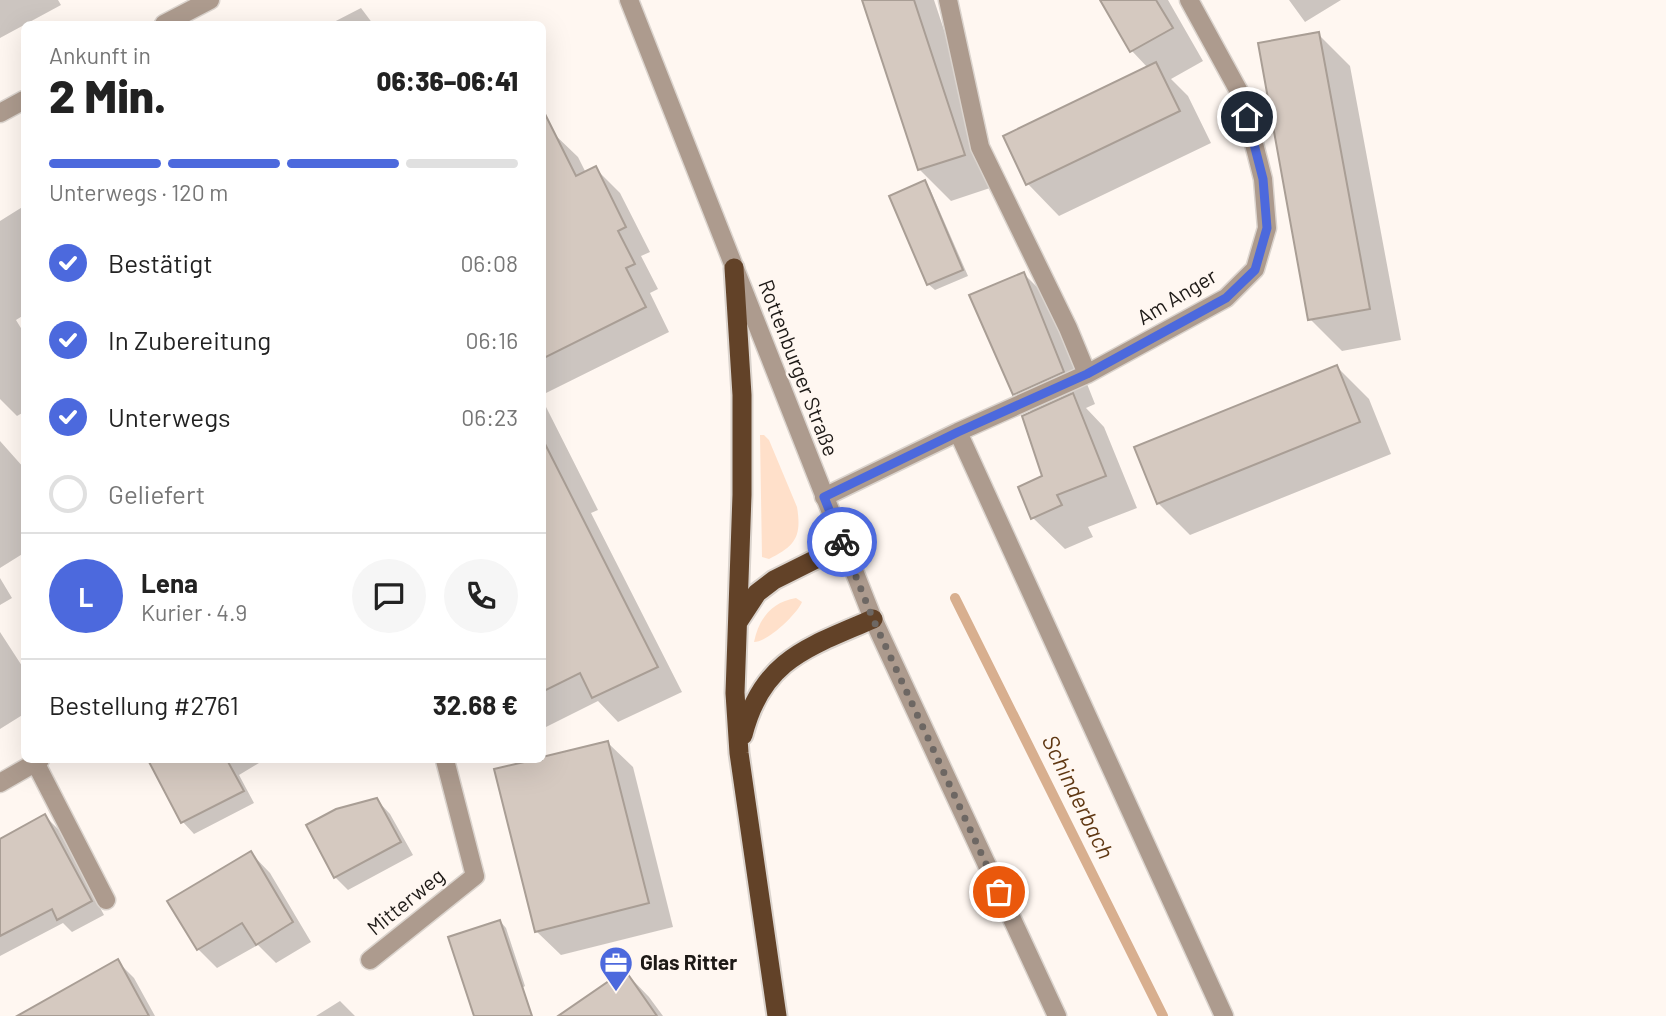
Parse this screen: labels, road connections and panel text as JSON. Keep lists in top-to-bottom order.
{
  "streets": {
    "street": ["Am Anger", "Rottenburger Straße", "Mitterweg"]
  },
  "crossings": [
    ["Am Anger", "Rottenburger Straße"]
  ],
  "water": ["Schinderbach"],
  "places": {
    "office": ["Glas Ritter"]
  },
  "page": {
    "heading": ["2 Min.", "Ankunft in", "06:36–06:41"],
    "panel": [
      "Lena",
      "Kurier · 4.9",
      "Bestellung #2761",
      "32.68 €"
    ],
    "bar": "Unterwegs · 120 m",
    "list": [
      ["Bestätigt", "06:08"],
      ["In Zubereitung", "06:16"],
      ["Unterwegs", "06:23"],
      "Geliefert"
    ],
    "round": "L"
  }
}
